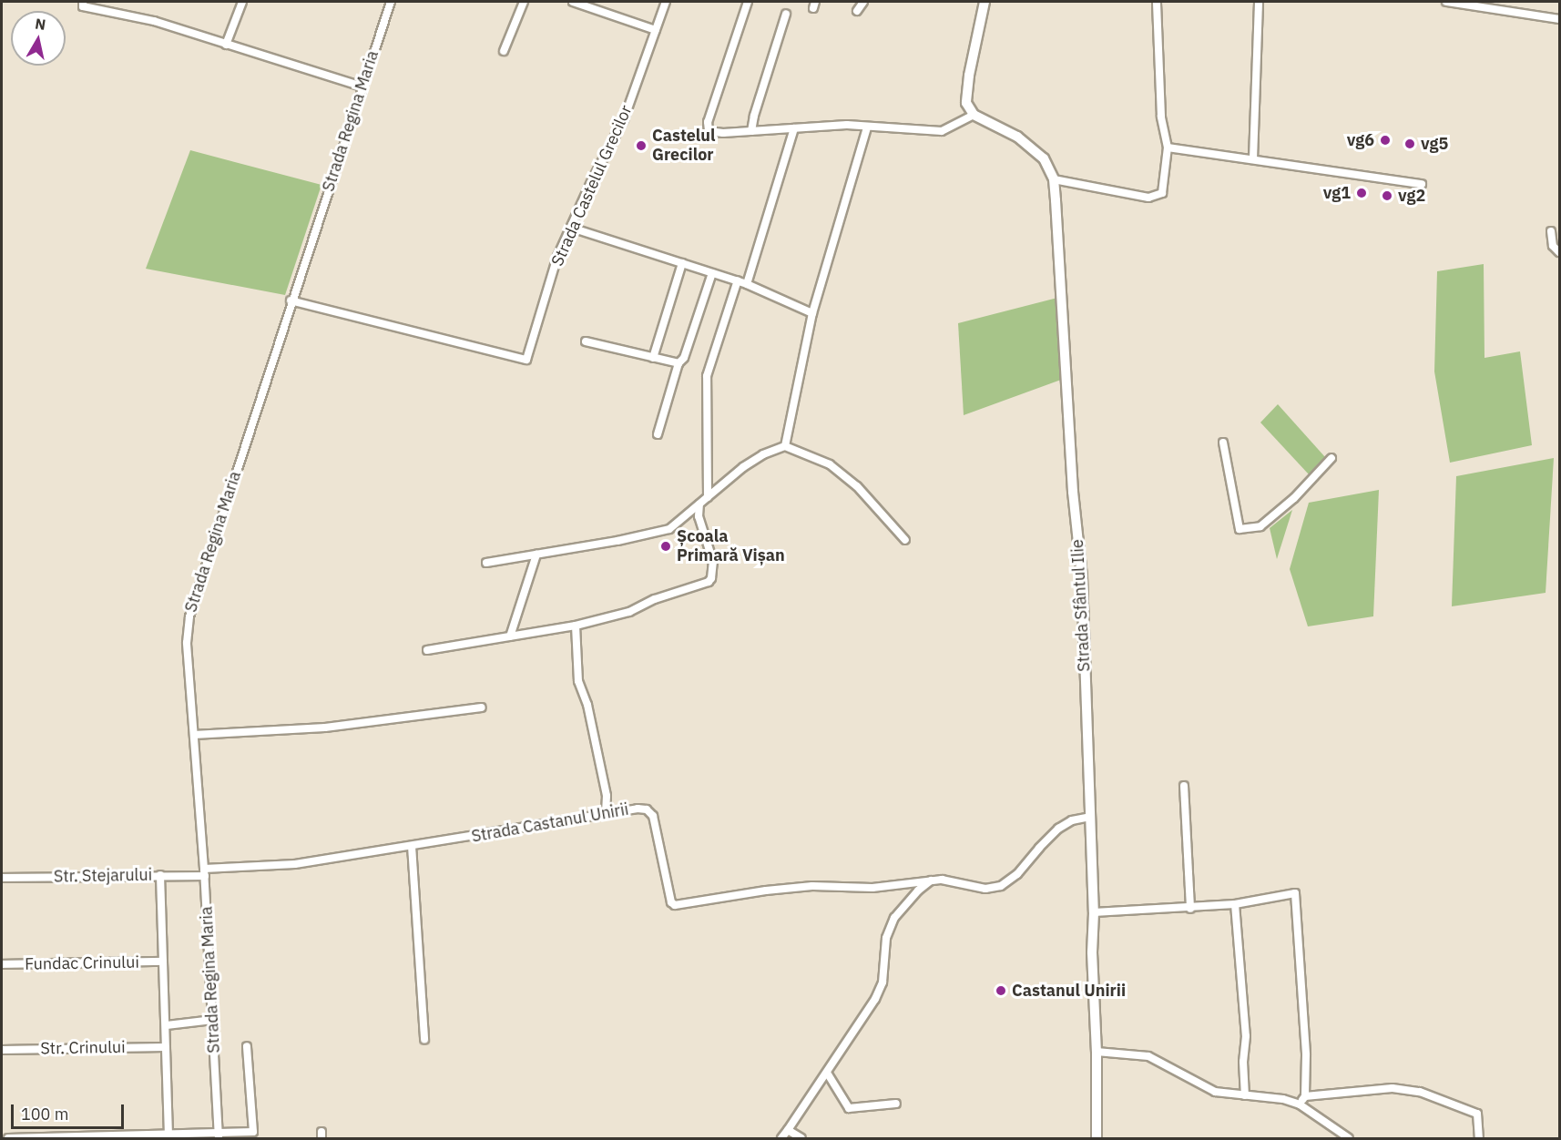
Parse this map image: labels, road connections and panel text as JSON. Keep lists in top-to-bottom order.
{
  "streets": {
    "street": [
      "Strada Regina Maria",
      "Strada Castelul Grecilor",
      "Strada Sfântul Ilie",
      "Strada Castanul Unirii",
      "Str. Stejarului",
      "Fundac Crinului",
      "Str. Crinului"
    ]
  },
  "crossings": [
    ["Strada Regina Maria", "Strada Castelul Grecilor"],
    ["Strada Regina Maria", "Strada Castanul Unirii"],
    ["Strada Regina Maria", "Str. Stejarului"],
    ["Strada Sfântul Ilie", "Strada Castanul Unirii"],
    ["Strada Castanul Unirii", "Str. Stejarului"]
  ],
  "places": [
    "vg6",
    "vg5",
    "Castelul Grecilor",
    "vg1",
    "vg2",
    "Școala Primară Vișan",
    "Castanul Unirii"
  ],
  "scale_bar": "100 m",
  "north": "top"
}
